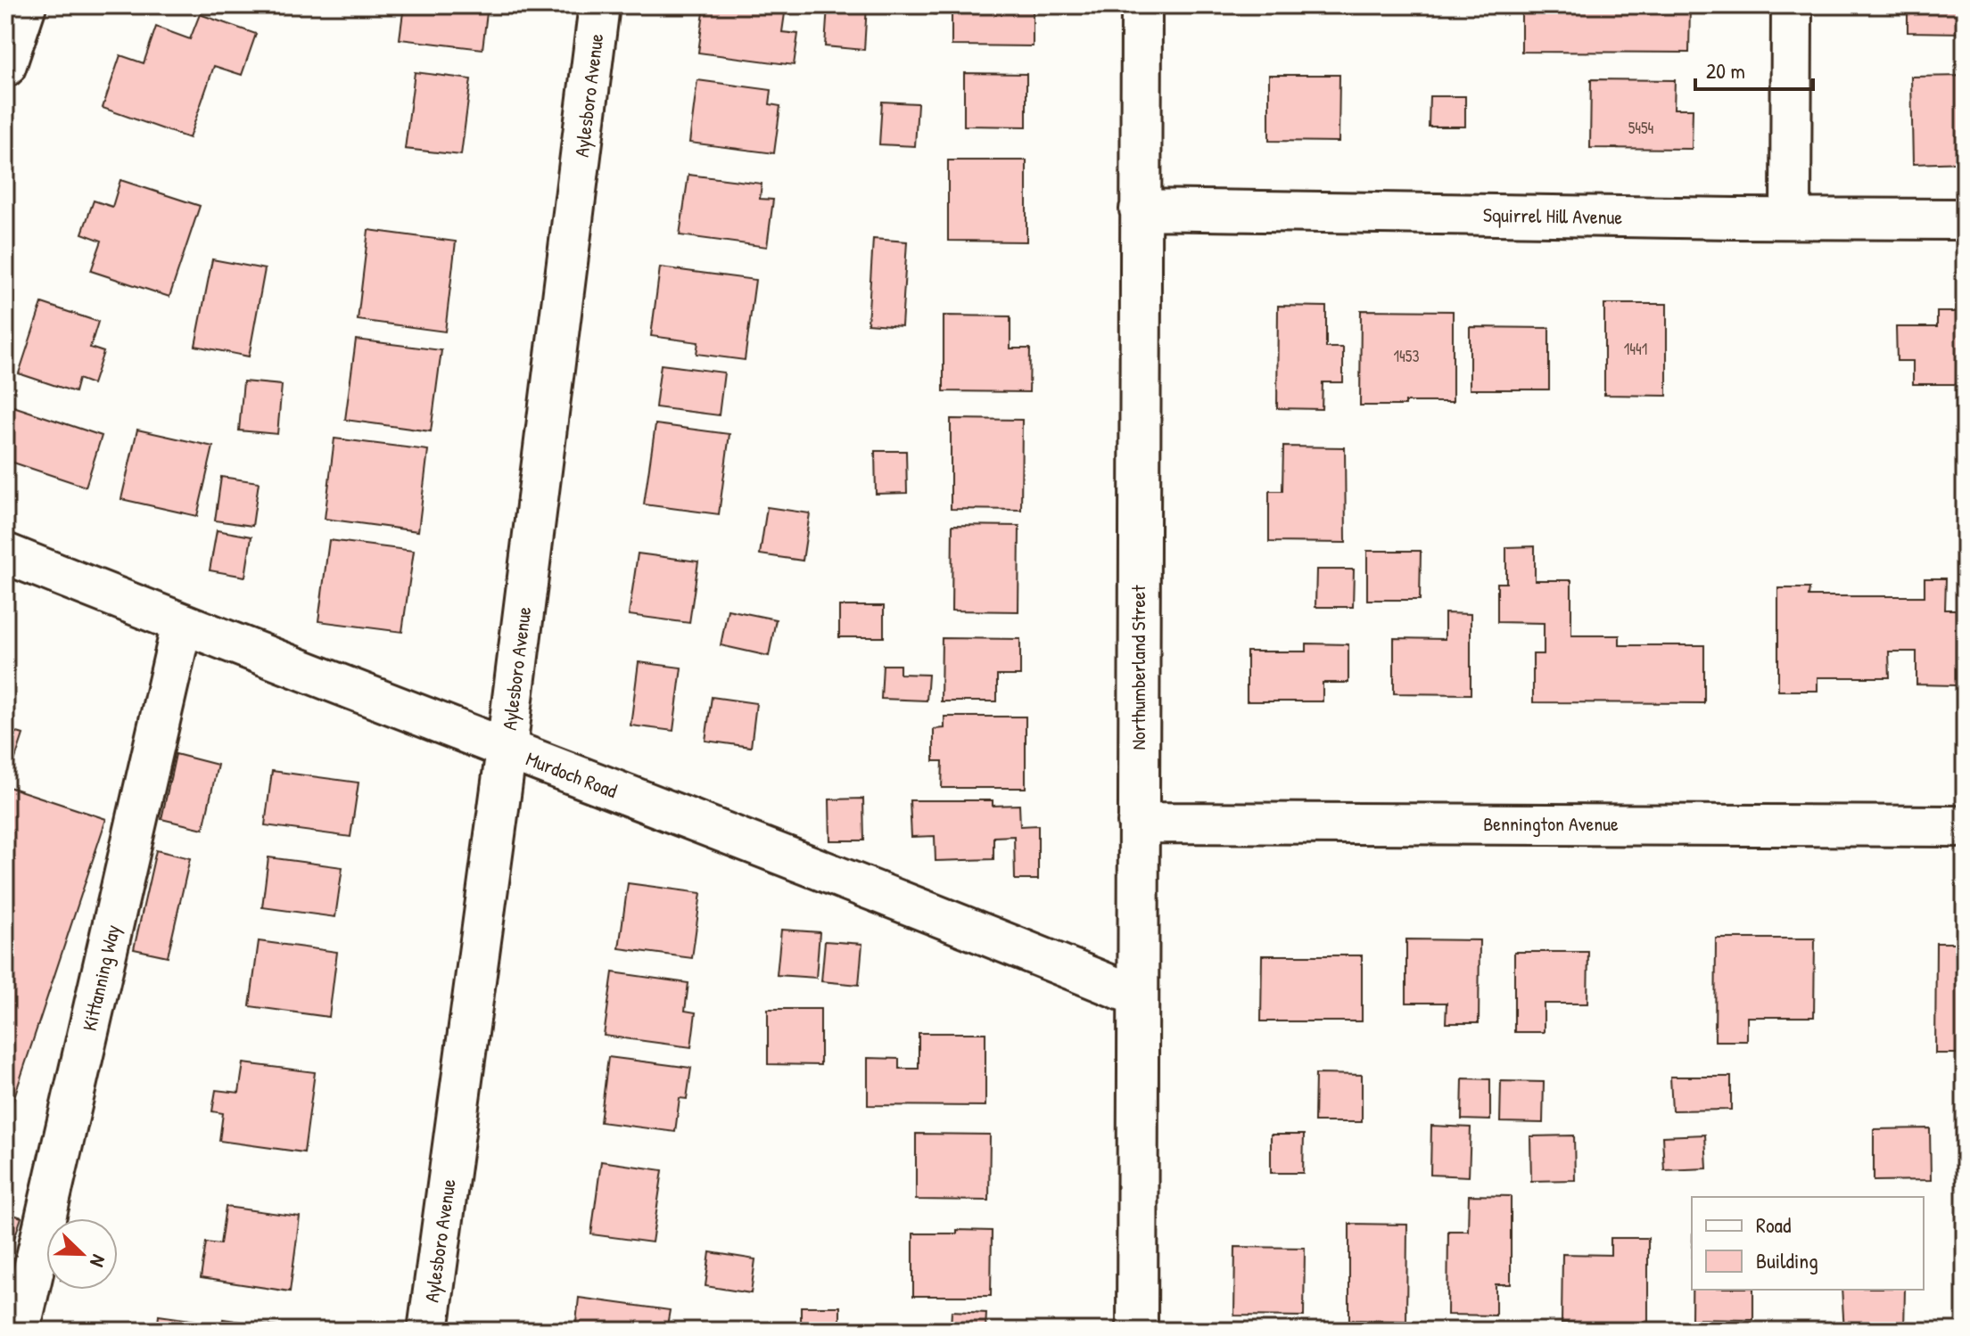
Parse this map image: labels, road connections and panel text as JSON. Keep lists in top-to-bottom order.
{
  "streets": {
    "street": [
      "Aylesboro Avenue",
      "Squirrel Hill Avenue",
      "Northumberland Street",
      "Murdoch Road",
      "Bennington Avenue",
      "Kittanning Way"
    ]
  },
  "crossings": [
    ["Aylesboro Avenue", "Murdoch Road"],
    ["Squirrel Hill Avenue", "Northumberland Street"],
    ["Northumberland Street", "Murdoch Road"],
    ["Northumberland Street", "Bennington Avenue"],
    ["Murdoch Road", "Kittanning Way"]
  ],
  "house_numbers": ["5454", "1441", "1453"],
  "legend": ["Road", "Building"],
  "scale_bar": "20 m",
  "north": "bottom right"
}
